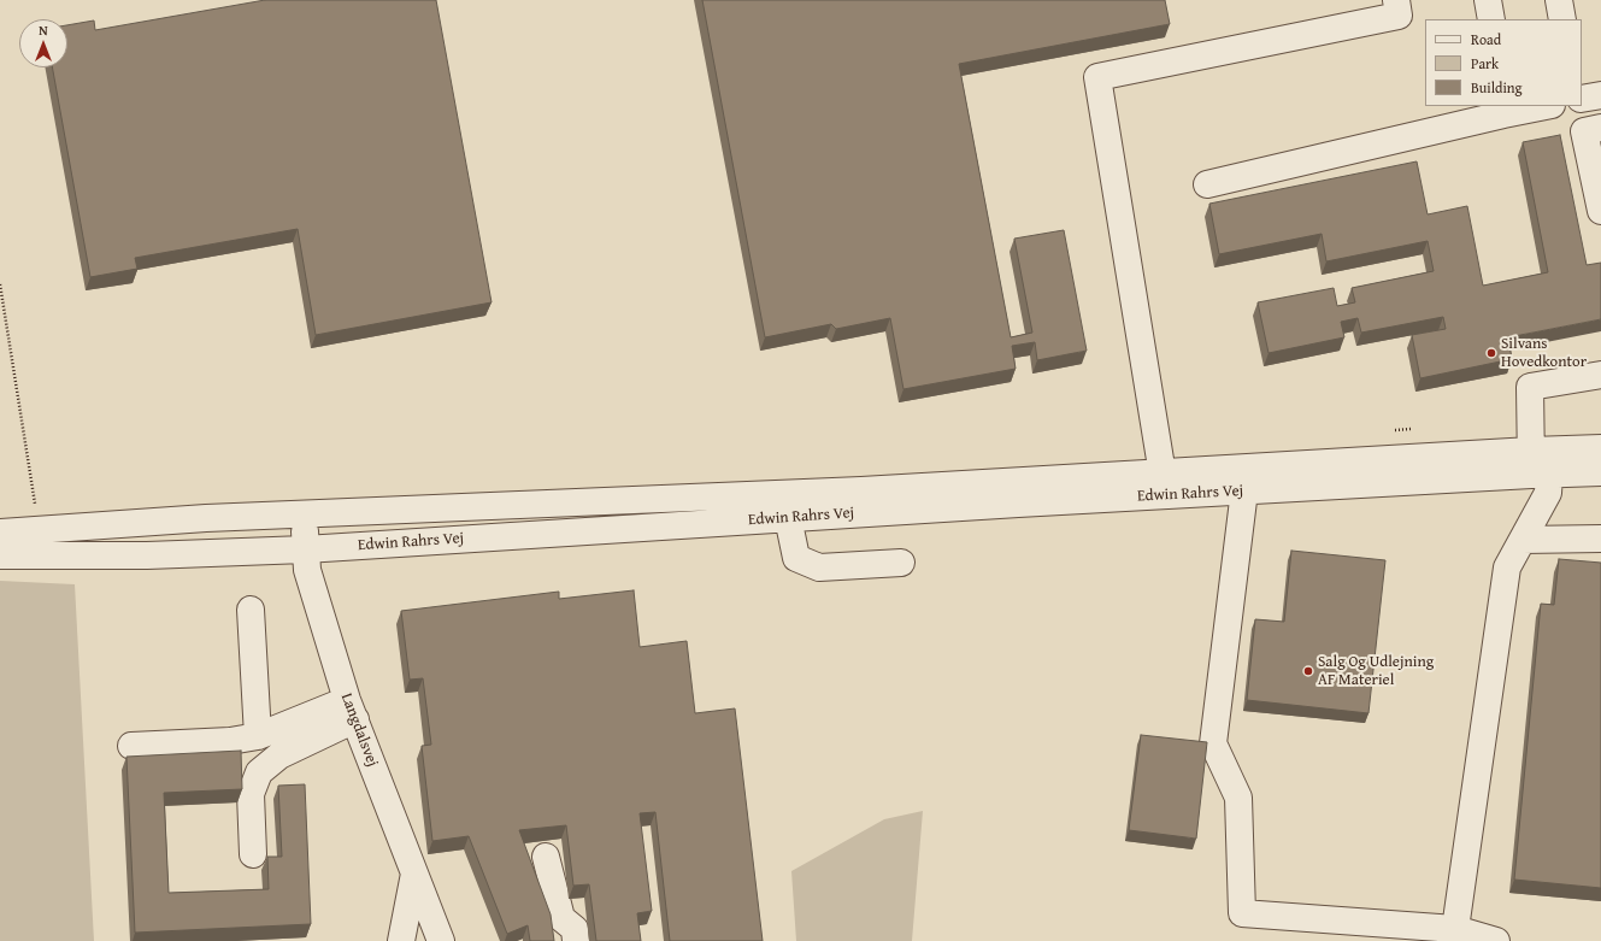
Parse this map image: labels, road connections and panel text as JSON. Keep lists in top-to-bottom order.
{
  "streets": {
    "street": ["Edwin Rahrs Vej", "Langdalsvej"]
  },
  "crossings": [
    ["Edwin Rahrs Vej", "Langdalsvej"]
  ],
  "places": ["Silvans Hovedkontor", "Salg Og Udlejning AF Materiel"],
  "legend": ["Road", "Park", "Building"],
  "north": "top"
}
